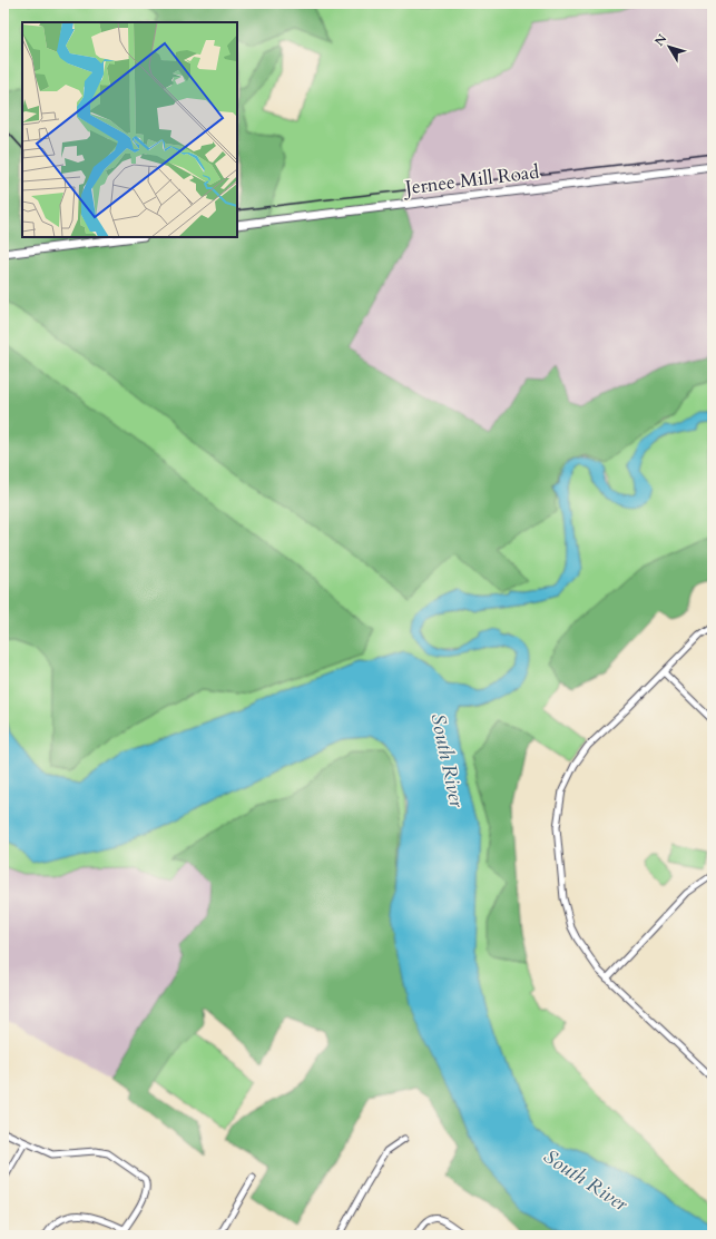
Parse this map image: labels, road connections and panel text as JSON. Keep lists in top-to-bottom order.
{
  "streets": {
    "street": ["Jernee Mill Road"]
  },
  "water": ["South River"],
  "north": "top left"
}
